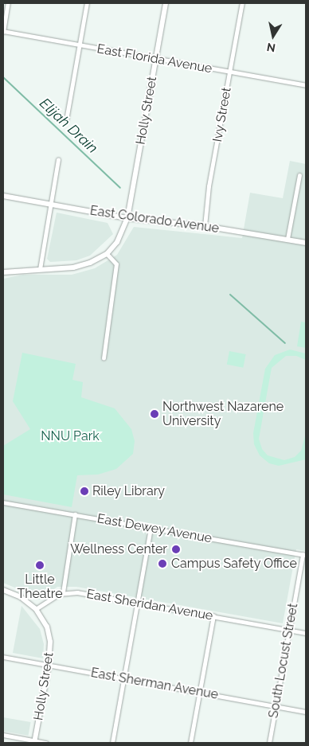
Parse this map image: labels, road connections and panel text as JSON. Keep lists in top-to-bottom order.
{
  "streets": {
    "street": [
      "East Florida Avenue",
      "Holly Street",
      "Ivy Street",
      "East Colorado Avenue",
      "East Dewey Avenue",
      "East Sheridan Avenue",
      "South Locust Street",
      "East Sherman Avenue"
    ]
  },
  "crossings": [
    ["East Florida Avenue", "Holly Street"],
    ["East Florida Avenue", "Ivy Street"],
    ["Holly Street", "East Colorado Avenue"],
    ["Holly Street", "East Sherman Avenue"],
    ["Ivy Street", "East Colorado Avenue"],
    ["East Dewey Avenue", "South Locust Street"],
    ["East Sheridan Avenue", "South Locust Street"],
    ["South Locust Street", "East Sherman Avenue"]
  ],
  "water": ["Elijah Drain"],
  "parks": ["NNU Park"],
  "places": [
    "Northwest Nazarene University",
    "Riley Library",
    "Wellness Center",
    "Campus Safety Office",
    "Little Theatre"
  ],
  "north": "bottom"
}
